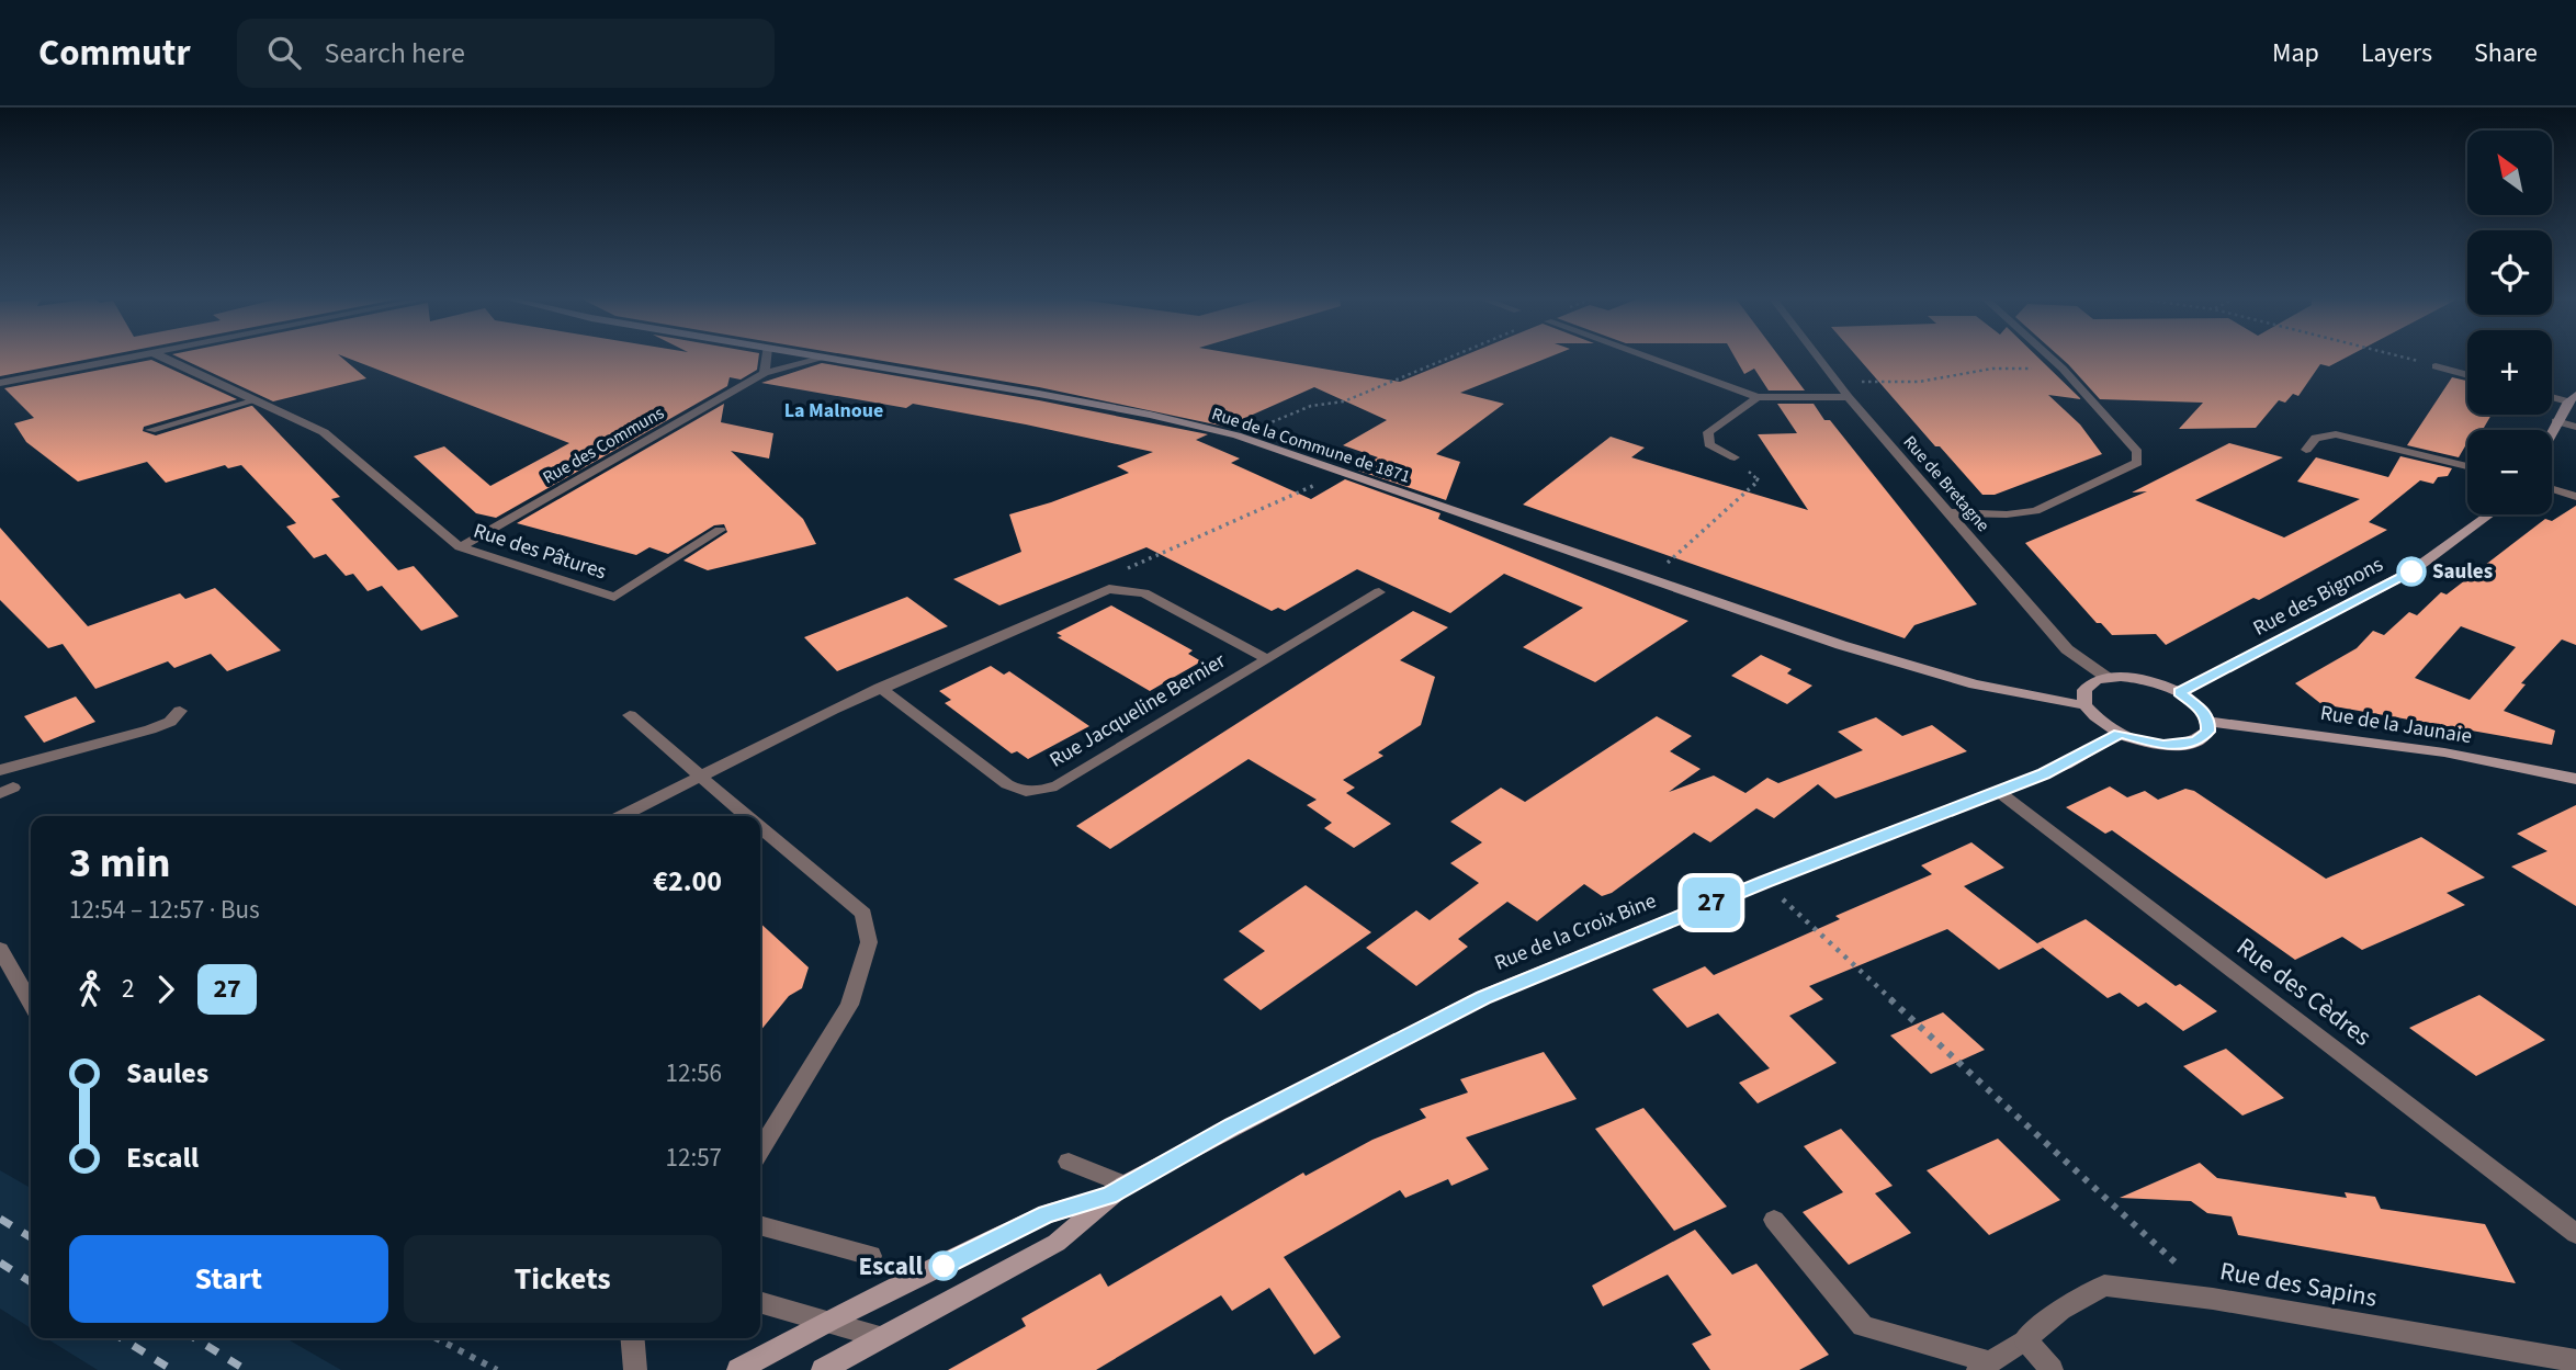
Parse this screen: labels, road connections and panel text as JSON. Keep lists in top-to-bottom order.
{
  "streets": {
    "street": [
      "Rue des Communs",
      "Rue de la Commune de 1871",
      "Rue de Bretagne",
      "Rue des Pâtures",
      "Rue des Bignons",
      "Rue Jacqueline Bernier",
      "Rue de la Jaunaie",
      "Rue de la Croix Bine",
      "Rue des Cèdres",
      "Rue des Sapins"
    ]
  },
  "crossings": [
    ["Rue des Communs", "Rue de la Commune de 1871"],
    ["Rue des Communs", "Rue des Pâtures"],
    ["Rue de la Croix Bine", "Rue des Cèdres"]
  ],
  "districts": ["La Malnoue"],
  "places": ["Saules", "Escall"],
  "lines": ["bus line 27"],
  "north": "top left",
  "page": {
    "header": "Commutr",
    "search": "Search here",
    "nav": ["Map", "Layers", "Share"],
    "on_map": "27",
    "map_buttons": ["+", "−"],
    "heading": ["3 min", "12:54 – 12:57 · Bus", "€2.00"],
    "legs": ["2", "27"],
    "list": [
      {
        "name": "Saules",
        "value": "12:56"
      },
      {
        "name": "Escall",
        "value": "12:57"
      }
    ],
    "buttons": ["Start", "Tickets"]
  }
}
